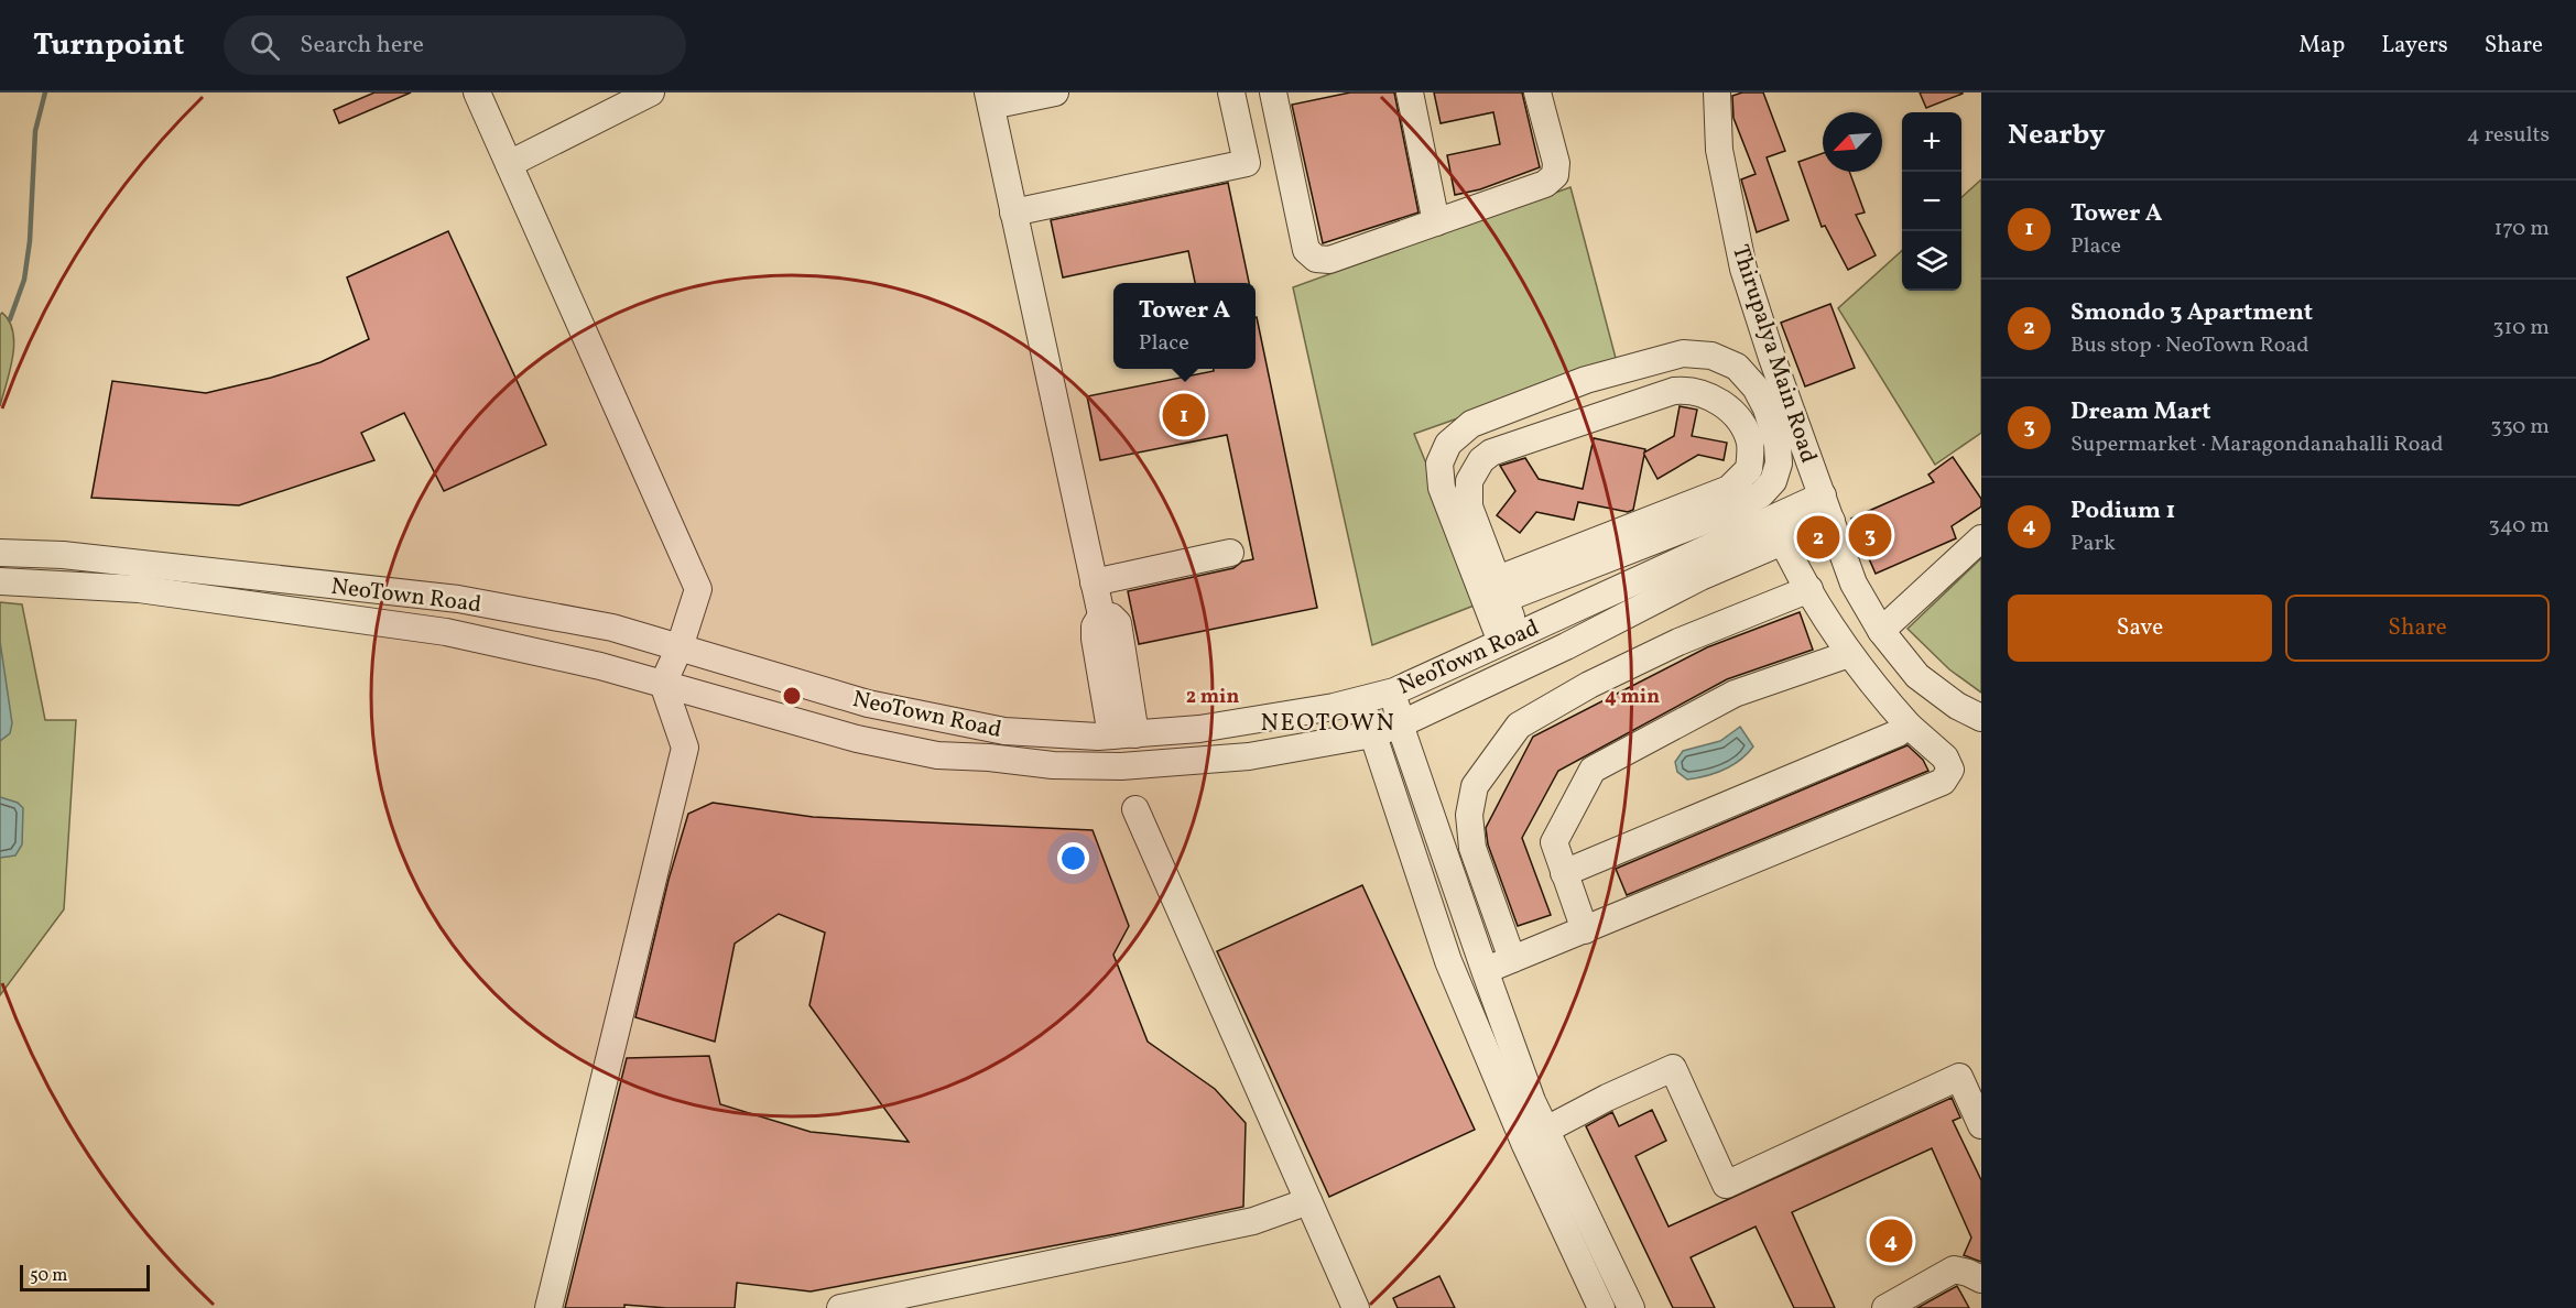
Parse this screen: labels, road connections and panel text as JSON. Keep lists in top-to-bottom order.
{
  "streets": {
    "street": ["Thirupalya Main Road", "NeoTown Road"]
  },
  "crossings": [
    ["Thirupalya Main Road", "NeoTown Road"]
  ],
  "districts": ["NEOTOWN"],
  "scale_bar": "50 m",
  "north": "bottom left",
  "page": {
    "header": "Turnpoint",
    "search": "Search here",
    "nav": ["Map", "Layers", "Share"],
    "heading": ["Nearby", "4 results"],
    "map_buttons": ["+", "−"],
    "list": [
      {
        "mark": "1",
        "name": "Tower A",
        "note": "Place",
        "value": "170 m"
      },
      {
        "mark": "2",
        "name": "Smondo 3 Apartment",
        "note": "Bus stop · NeoTown Road",
        "value": "310 m"
      },
      {
        "mark": "3",
        "name": "Dream Mart",
        "note": "Supermarket · Maragondanahalli Road",
        "value": "330 m"
      },
      {
        "mark": "4",
        "name": "Podium 1",
        "note": "Park",
        "value": "340 m"
      }
    ],
    "popup": ["Tower A", "Place"],
    "pins": [
      "1",
      "3",
      "2",
      "4"
    ],
    "buttons": ["Save", "Share"],
    "scale": "50 m"
  },
  "rings": ["2 min", "4 min"]
}
